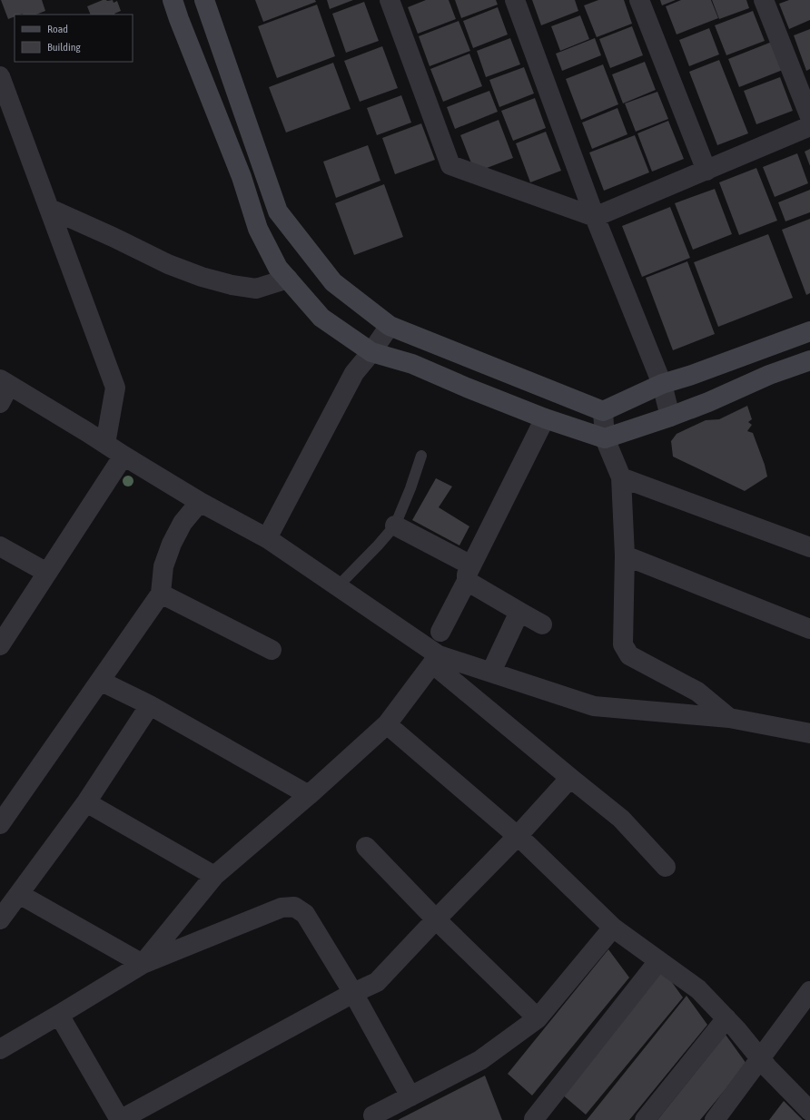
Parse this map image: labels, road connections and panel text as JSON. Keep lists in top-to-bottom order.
{
  "legend": ["Road", "Building"]
}
